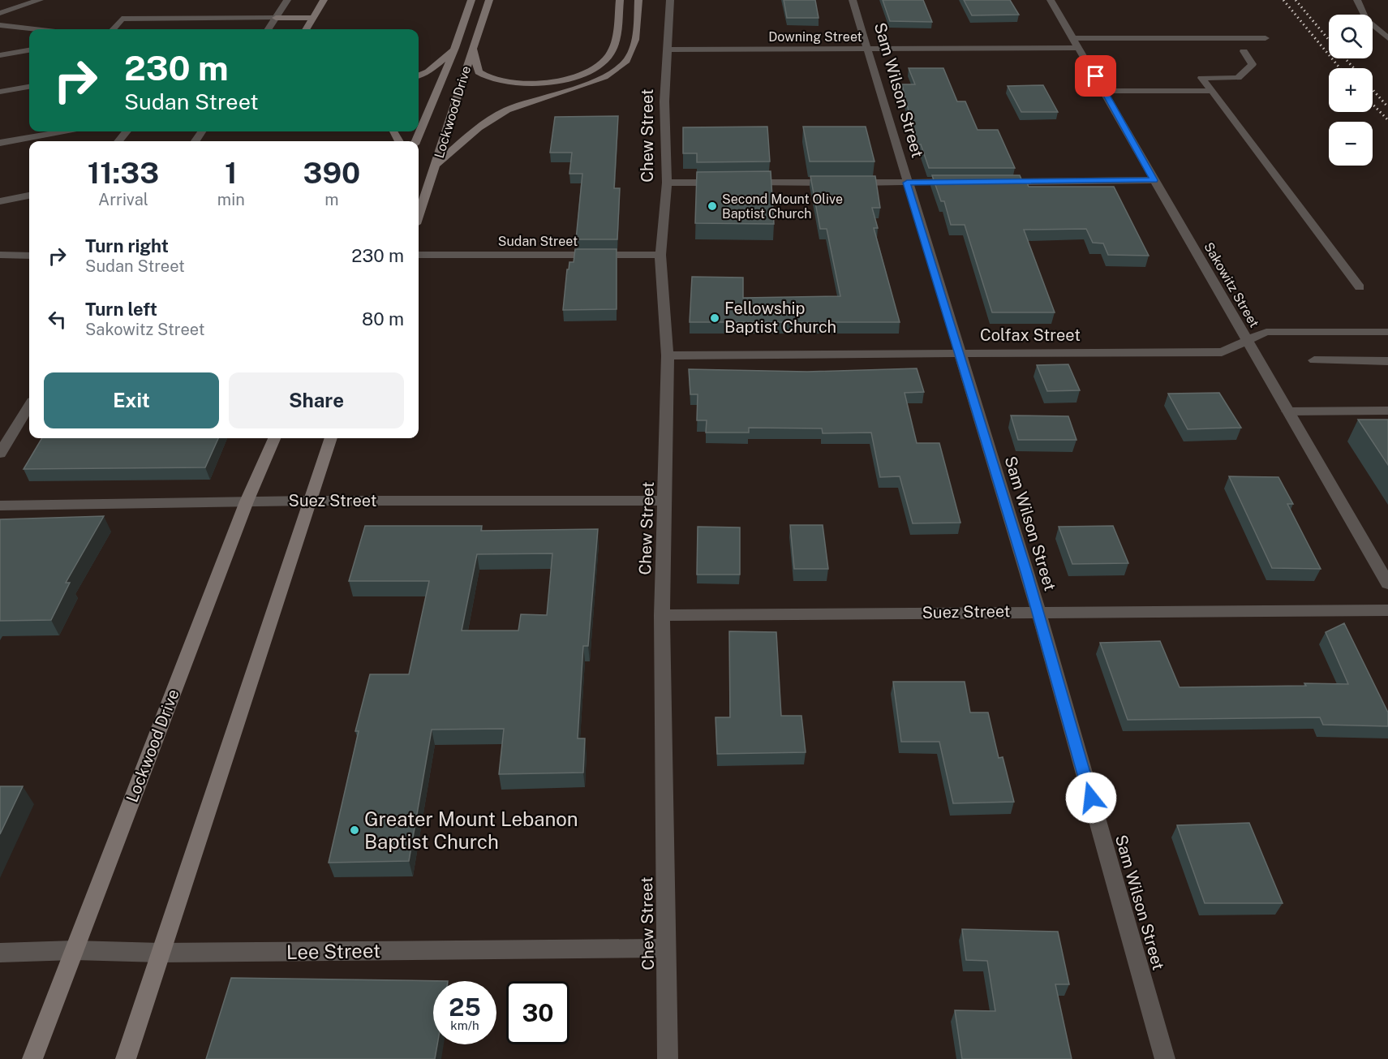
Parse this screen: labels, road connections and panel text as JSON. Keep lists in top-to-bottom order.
{
  "streets": {
    "main road": ["Lockwood Drive"],
    "street": [
      "Downing Street",
      "Sam Wilson Street",
      "Chew Street",
      "Sudan Street",
      "Sakowitz Street",
      "Colfax Street",
      "Suez Street",
      "Lee Street"
    ]
  },
  "crossings": [
    ["Downing Street", "Sam Wilson Street"],
    ["Downing Street", "Chew Street"],
    ["Downing Street", "Sakowitz Street"],
    ["Sam Wilson Street", "Colfax Street"],
    ["Sam Wilson Street", "Suez Street"],
    ["Lockwood Drive", "Suez Street"],
    ["Lockwood Drive", "Lee Street"],
    ["Chew Street", "Sudan Street"],
    ["Chew Street", "Colfax Street"],
    ["Chew Street", "Suez Street"],
    ["Chew Street", "Lee Street"],
    ["Sakowitz Street", "Colfax Street"]
  ],
  "places": ["Second Mount Olive Baptist Church", "Fellowship Baptist Church", "Greater Mount Lebanon Baptist Church"],
  "page": {
    "map_buttons": ["+", "−"],
    "turn": ["230 m", "Sudan Street"],
    "eta": [
      "11:33",
      "Arrival",
      "1",
      "min",
      "390",
      "m"
    ],
    "list": [
      {
        "name": "Turn right",
        "note": "Sudan Street",
        "value": "230 m"
      },
      {
        "name": "Turn left",
        "note": "Sakowitz Street",
        "value": "80 m"
      }
    ],
    "buttons": ["Exit", "Share"],
    "speed": "25 km/h",
    "limit": "30"
  }
}
